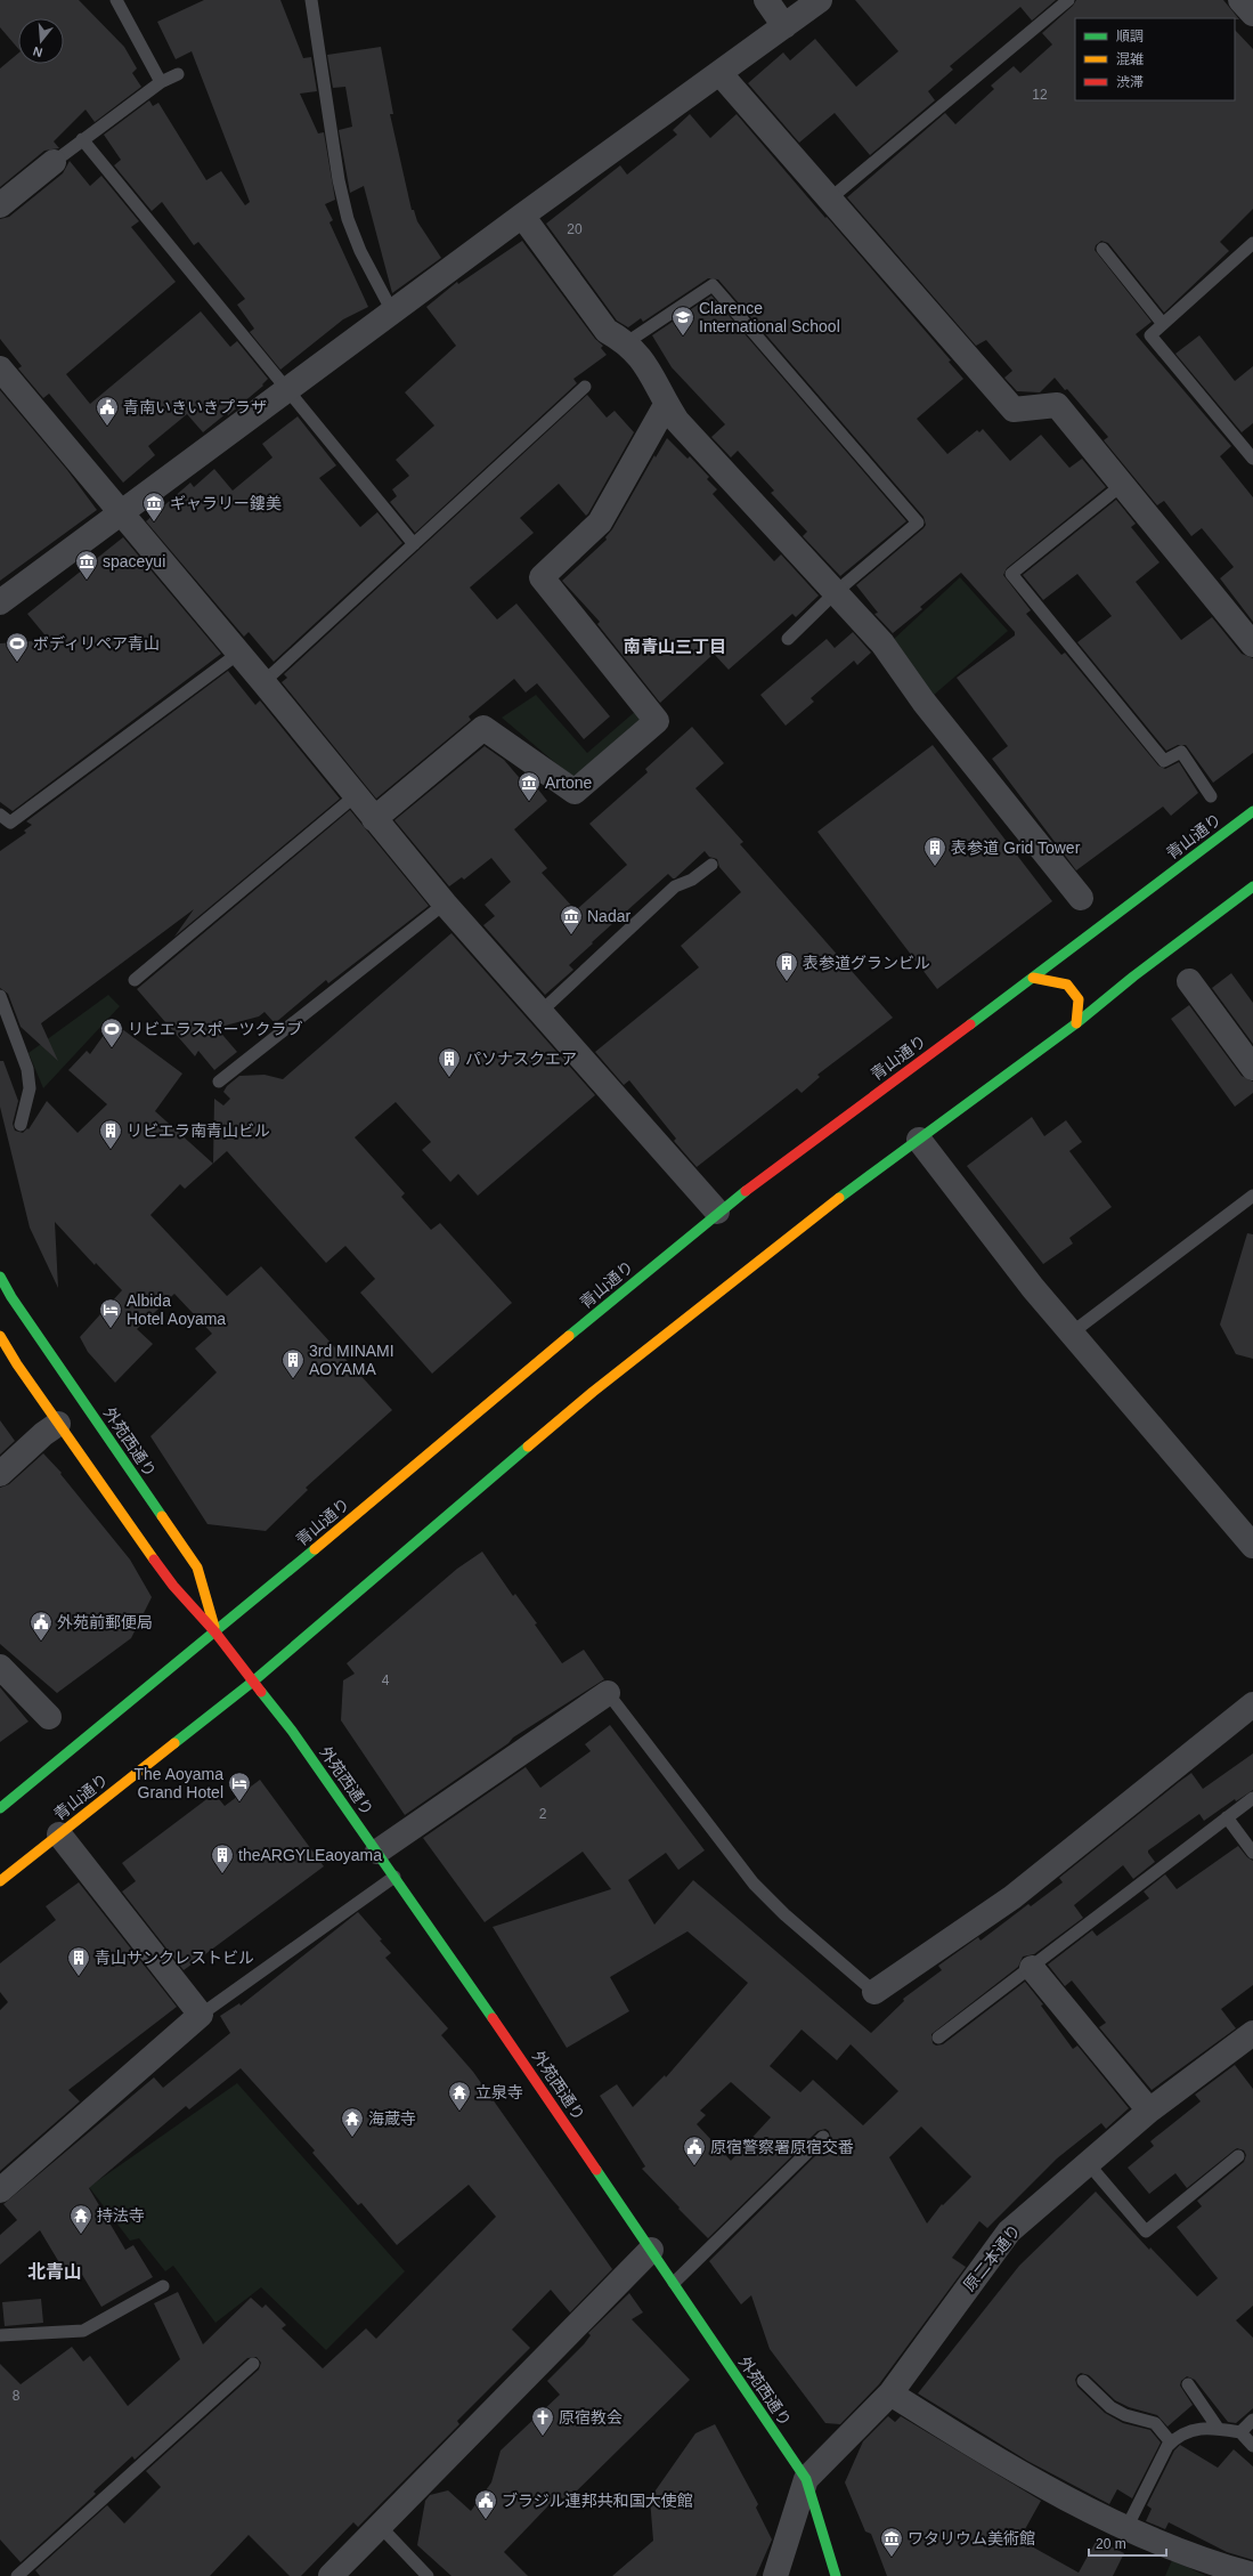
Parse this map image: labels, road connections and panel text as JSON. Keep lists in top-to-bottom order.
{
  "streets": {
    "main road": ["青山通り", "外苑西通り"],
    "street": ["原二本通り"]
  },
  "crossings": [
    ["青山通り", "外苑西通り"],
    ["外苑西通り", "原二本通り"]
  ],
  "districts": ["南青山三丁目", "北青山"],
  "places": {
    "school or university": ["Clarence International School"],
    "public building": [
      "青南いきいきプラザ",
      "外苑前郵便局",
      "原宿警察署原宿交番",
      "ブラジル連邦共和国大使館"
    ],
    "museum": [
      "ギャラリー鏤美",
      "spaceyui",
      "Artone",
      "Nadar",
      "ワタリウム美術館"
    ],
    "sports": ["ボディリペア青山", "リビエラスポーツクラブ"],
    "building": [
      "表参道 Grid Tower",
      "表参道グランビル",
      "パソナスクエア",
      "リビエラ南青山ビル",
      "3rd MINAMI AOYAMA",
      "theARGYLEaoyama",
      "青山サンクレストビル"
    ],
    "hotel": ["Albida Hotel Aoyama", "The Aoyama Grand Hotel"],
    "temple": ["立泉寺", "海蔵寺", "持法寺"],
    "church": ["原宿教会"]
  },
  "house_numbers": [
    "12",
    "20",
    "4",
    "2",
    "8"
  ],
  "legend": ["順調", "混雑", "渋滞"],
  "scale_bar": "20 m",
  "north": "bottom"
}
